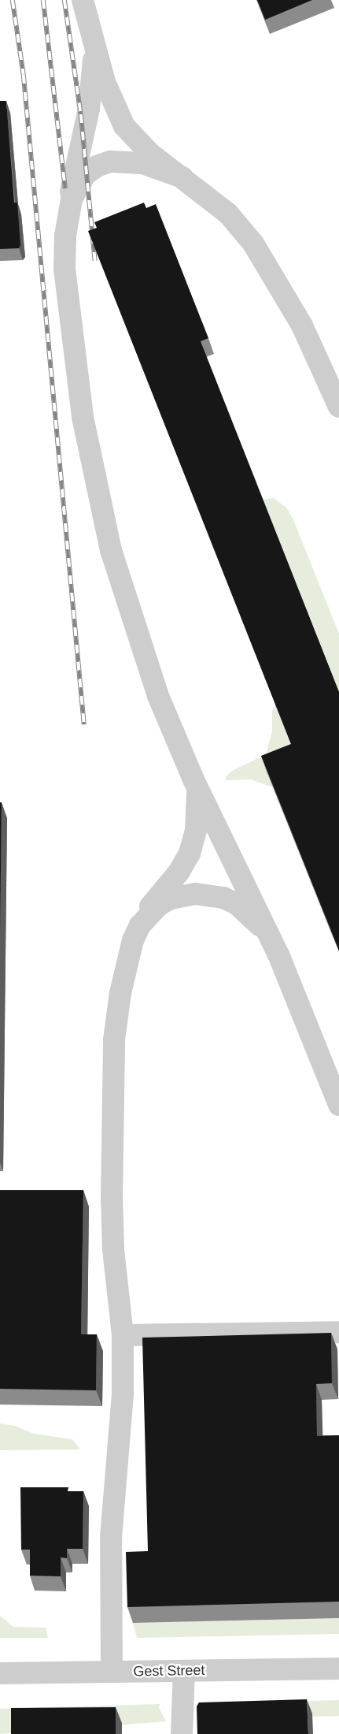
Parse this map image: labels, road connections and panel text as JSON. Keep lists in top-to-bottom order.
{
  "streets": {
    "street": ["Gest Street"]
  }
}
